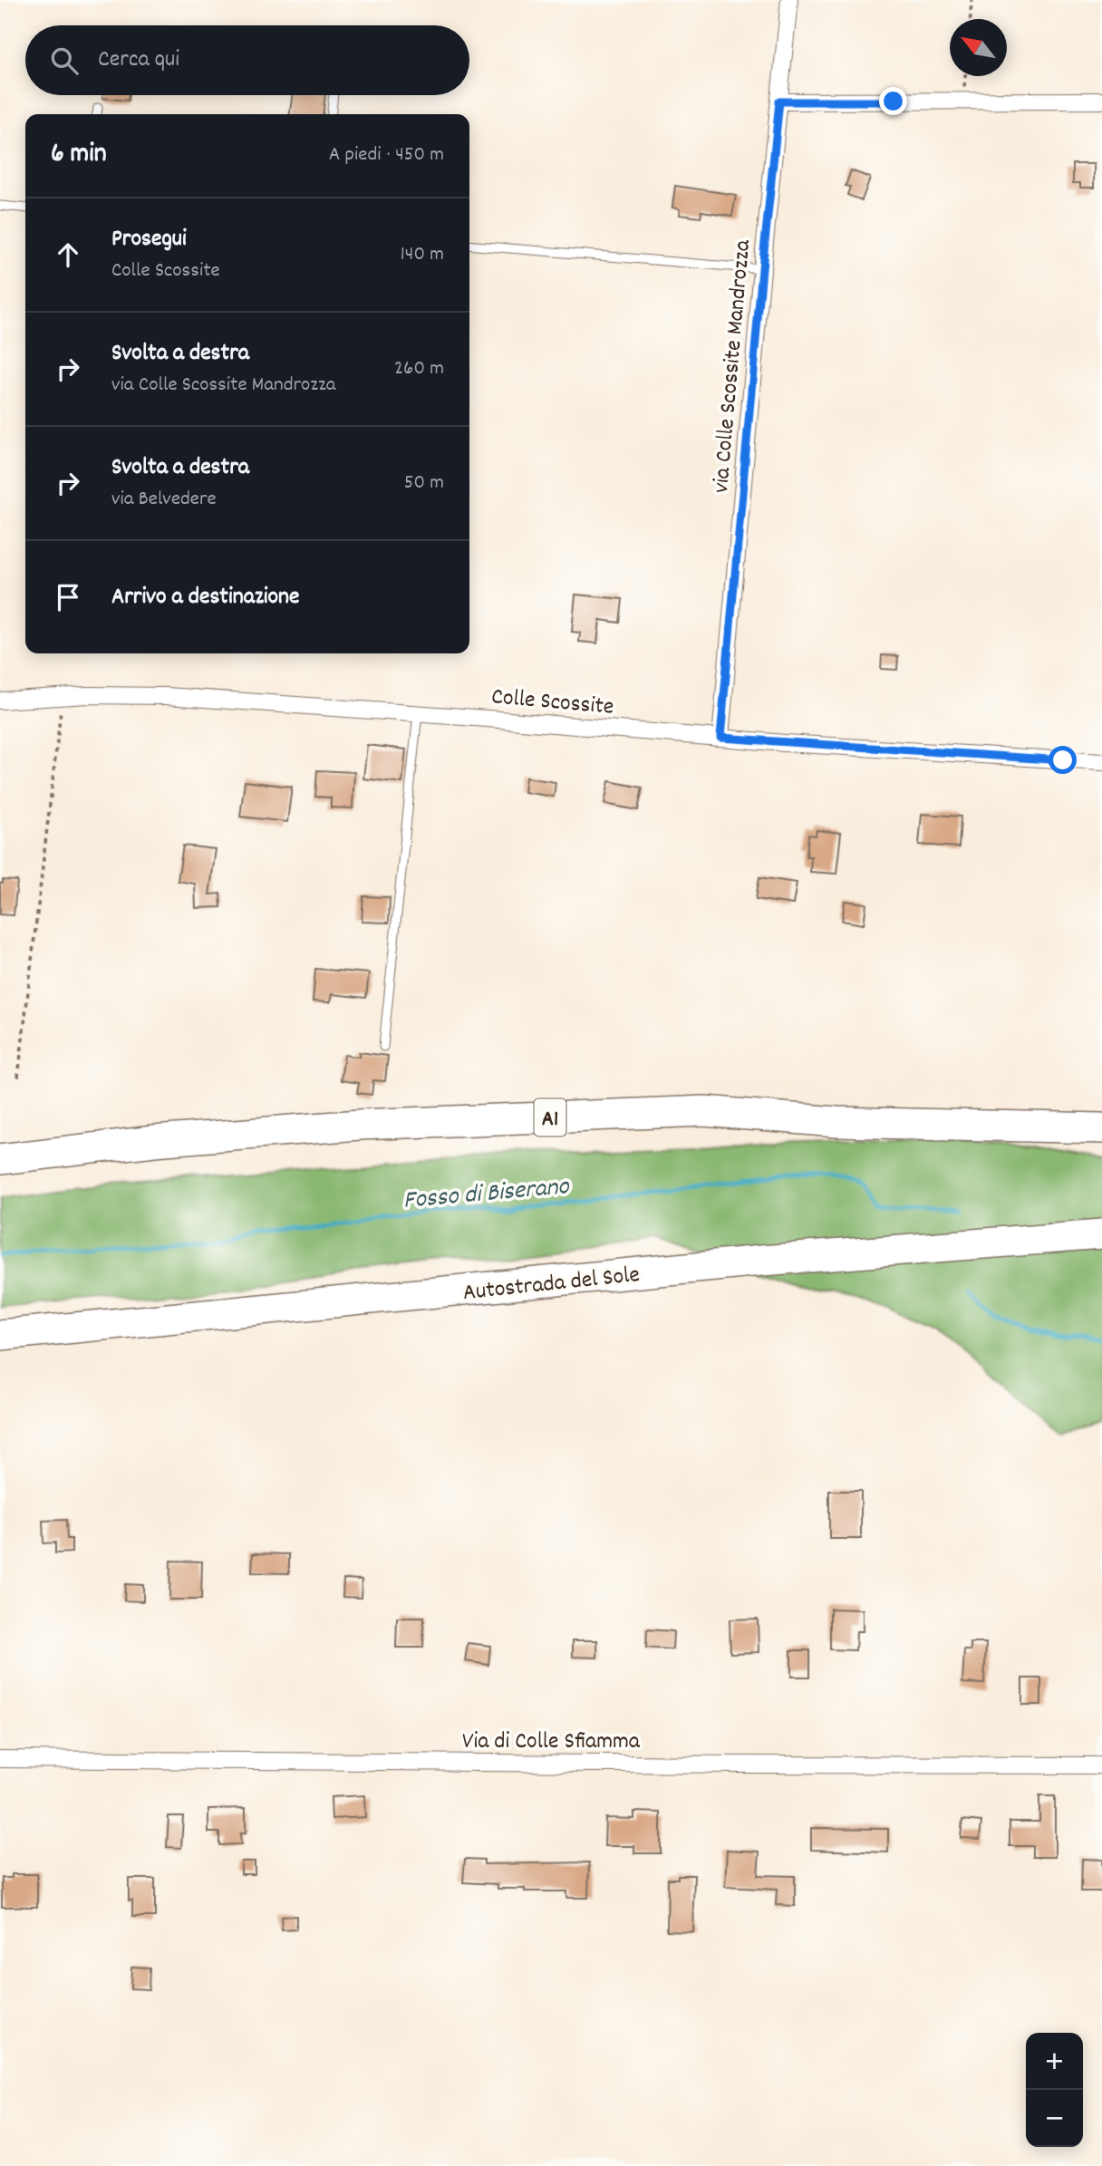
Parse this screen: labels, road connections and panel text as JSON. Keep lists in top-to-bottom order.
{
  "streets": {
    "highway": ["A1", "Autostrada del Sole"],
    "street": ["via Colle Scossite Mandrozza", "Colle Scossite", "Via di Colle Sfiamma"]
  },
  "crossings": [
    ["via Colle Scossite Mandrozza", "Colle Scossite"]
  ],
  "water": ["Fosso di Biserano"],
  "north": "top left",
  "page": {
    "search": "Cerca qui",
    "heading": ["6 min", "A piedi · 450 m"],
    "list": [
      ["Prosegui", "Colle Scossite", "140 m"],
      ["Svolta a destra", "via Colle Scossite Mandrozza", "260 m"],
      ["Svolta a destra", "via Belvedere", "50 m"],
      "Arrivo a destinazione"
    ],
    "map_buttons": ["+", "−"]
  }
}
